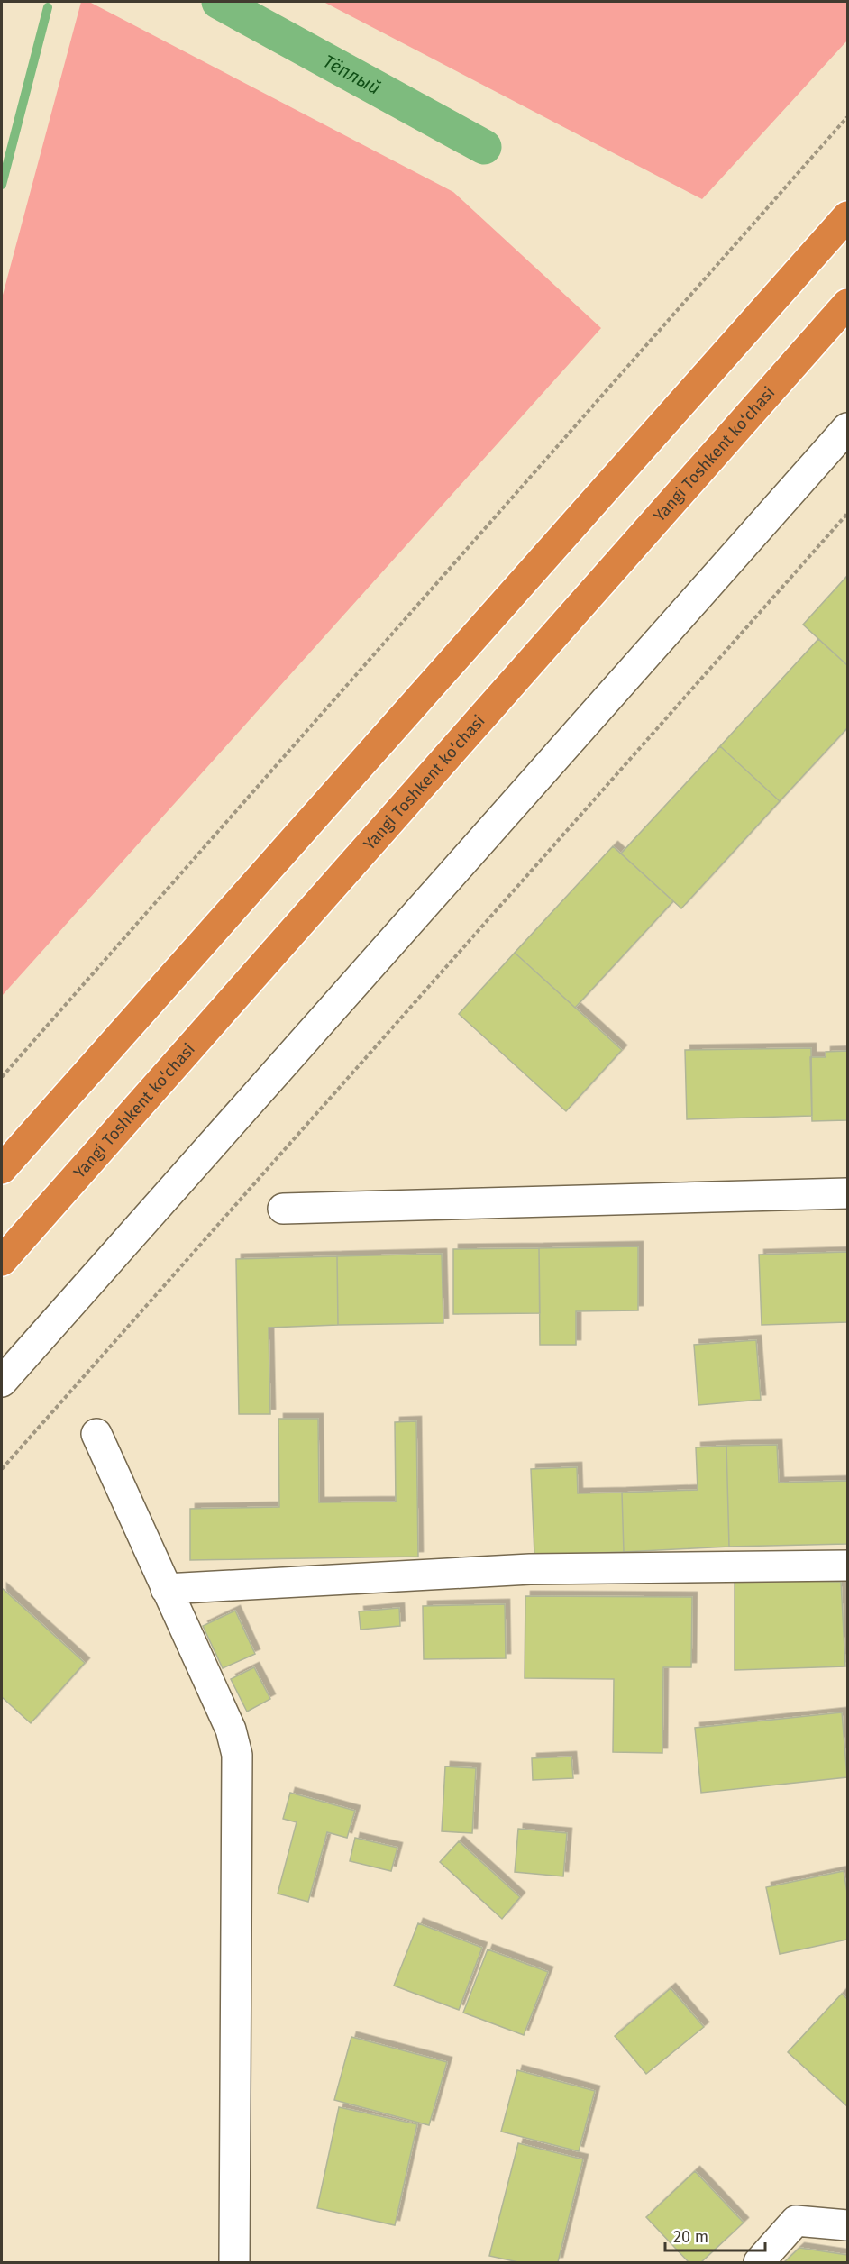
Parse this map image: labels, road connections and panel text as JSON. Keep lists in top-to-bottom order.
{
  "streets": {
    "highway": ["Yangi Toshkent ko‘chasi"]
  },
  "water": ["Тёплый"],
  "scale_bar": "20 m"
}
